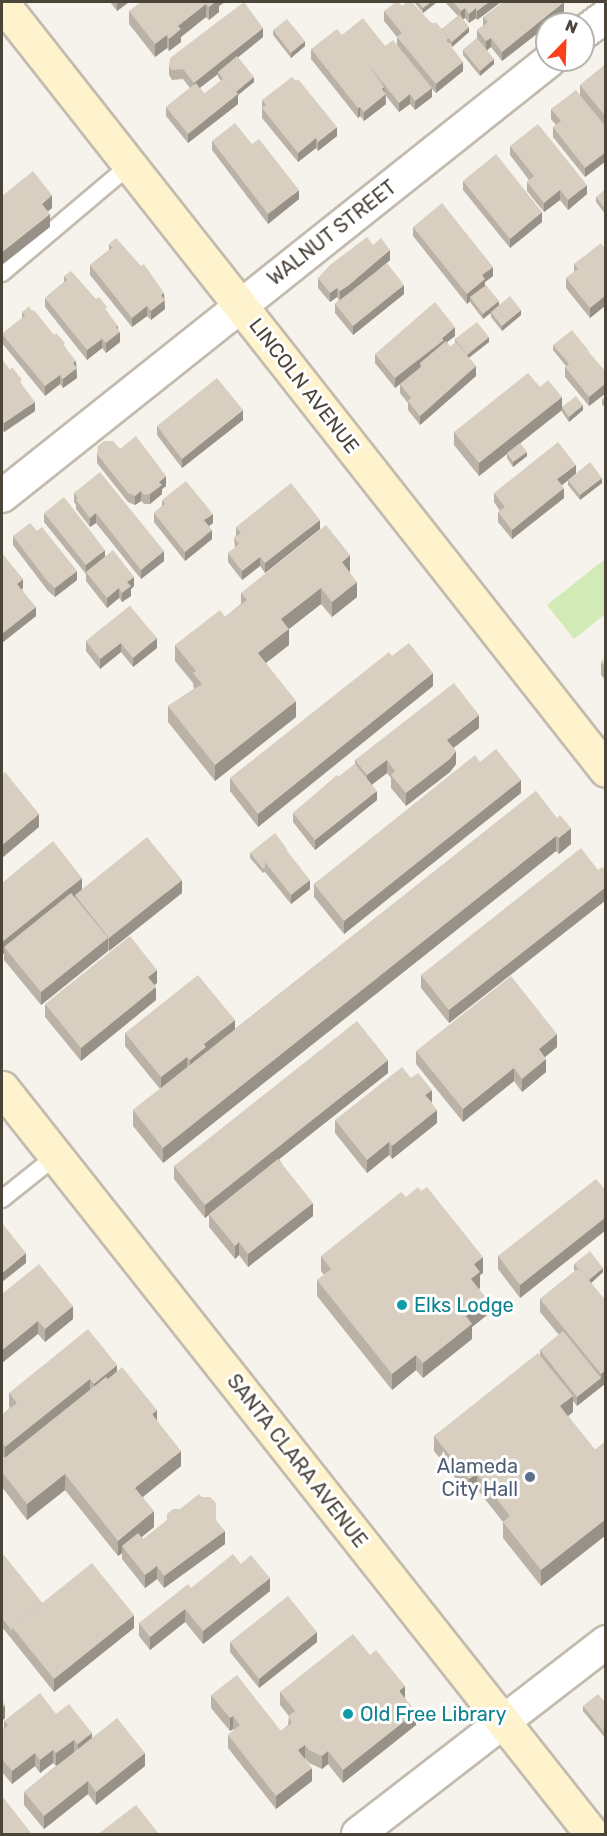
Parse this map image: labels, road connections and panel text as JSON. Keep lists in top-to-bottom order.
{
  "streets": {
    "main road": ["LINCOLN AVENUE", "SANTA CLARA AVENUE"],
    "street": ["WALNUT STREET"]
  },
  "crossings": [
    ["WALNUT STREET", "LINCOLN AVENUE"]
  ],
  "places": ["Elks Lodge", "Alameda City Hall", "Old Free Library"],
  "north": "top right"
}
